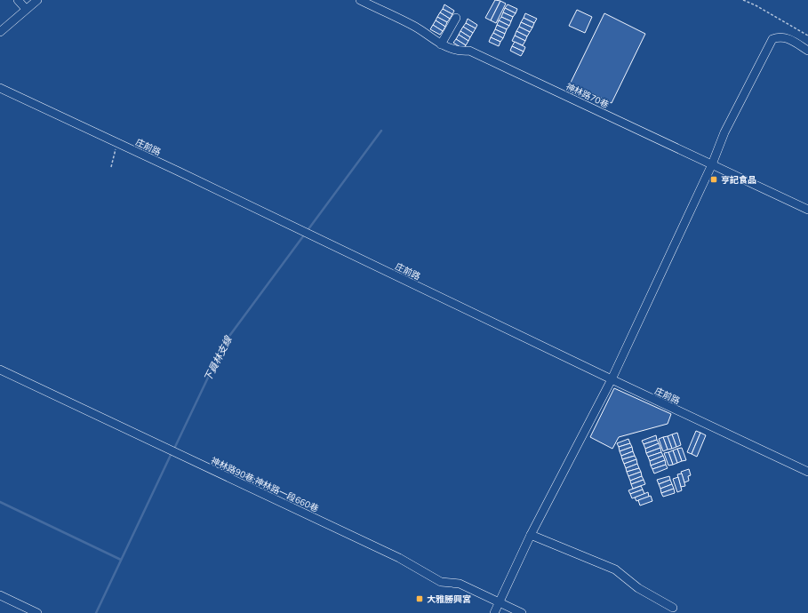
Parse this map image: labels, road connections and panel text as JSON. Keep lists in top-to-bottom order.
{
  "streets": {
    "street": ["神林路70巷", "庄前路", "神林路90巷;神林路一段660巷"]
  },
  "water": ["下員林支線"],
  "places": {
    "transit": ["亨記食品", "大雅勝興宮"]
  }
}
